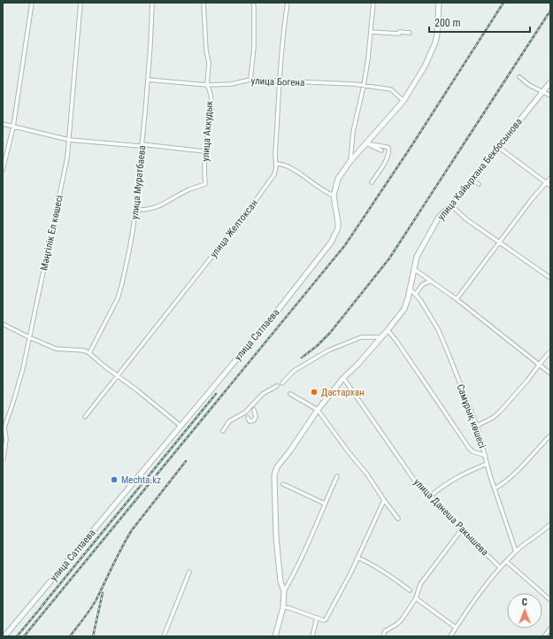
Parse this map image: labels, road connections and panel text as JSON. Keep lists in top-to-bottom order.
{
  "streets": {
    "street": [
      "улица Богена",
      "улица Аккудык",
      "улица Кайырхана Бекбосынова",
      "улица Муратбаева",
      "улица Желтоксан",
      "Мәңгілік Ел көшесі",
      "улица Сатпаева",
      "Самұрық көшесі",
      "улица Данеша Ракышева"
    ]
  },
  "crossings": [
    ["улица Богена", "улица Аккудык"],
    ["улица Богена", "улица Муратбаева"],
    ["улица Богена", "улица Желтоксан"],
    ["улица Богена", "улица Сатпаева"],
    ["улица Аккудык", "улица Муратбаева"],
    ["улица Кайырхана Бекбосынова", "Самұрық көшесі"],
    ["улица Кайырхана Бекбосынова", "улица Данеша Ракышева"]
  ],
  "places": ["Дастархан", "Mechta.kz"],
  "scale_bar": "200 m",
  "north": "top"
}
